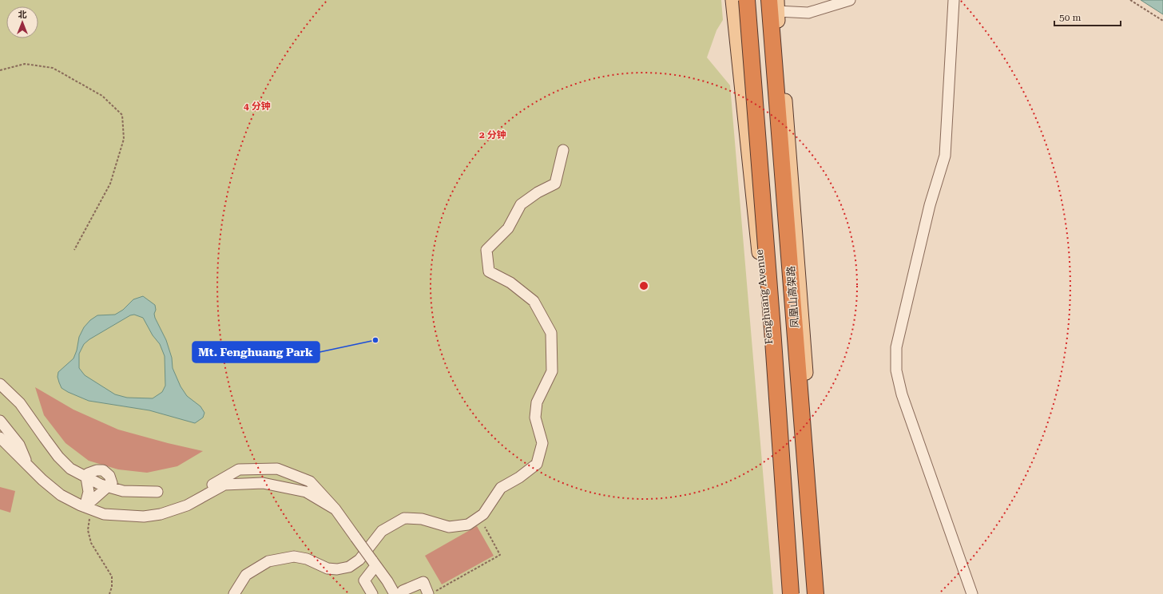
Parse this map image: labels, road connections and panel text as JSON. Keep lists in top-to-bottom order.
{
  "streets": {
    "highway": ["凤凰山高架路"],
    "main road": ["Fenghuang Avenue"]
  },
  "places": ["Mt. Fenghuang Park"],
  "scale_bar": "50 m",
  "north": "top",
  "rings": ["4 分钟", "2 分钟"]
}
